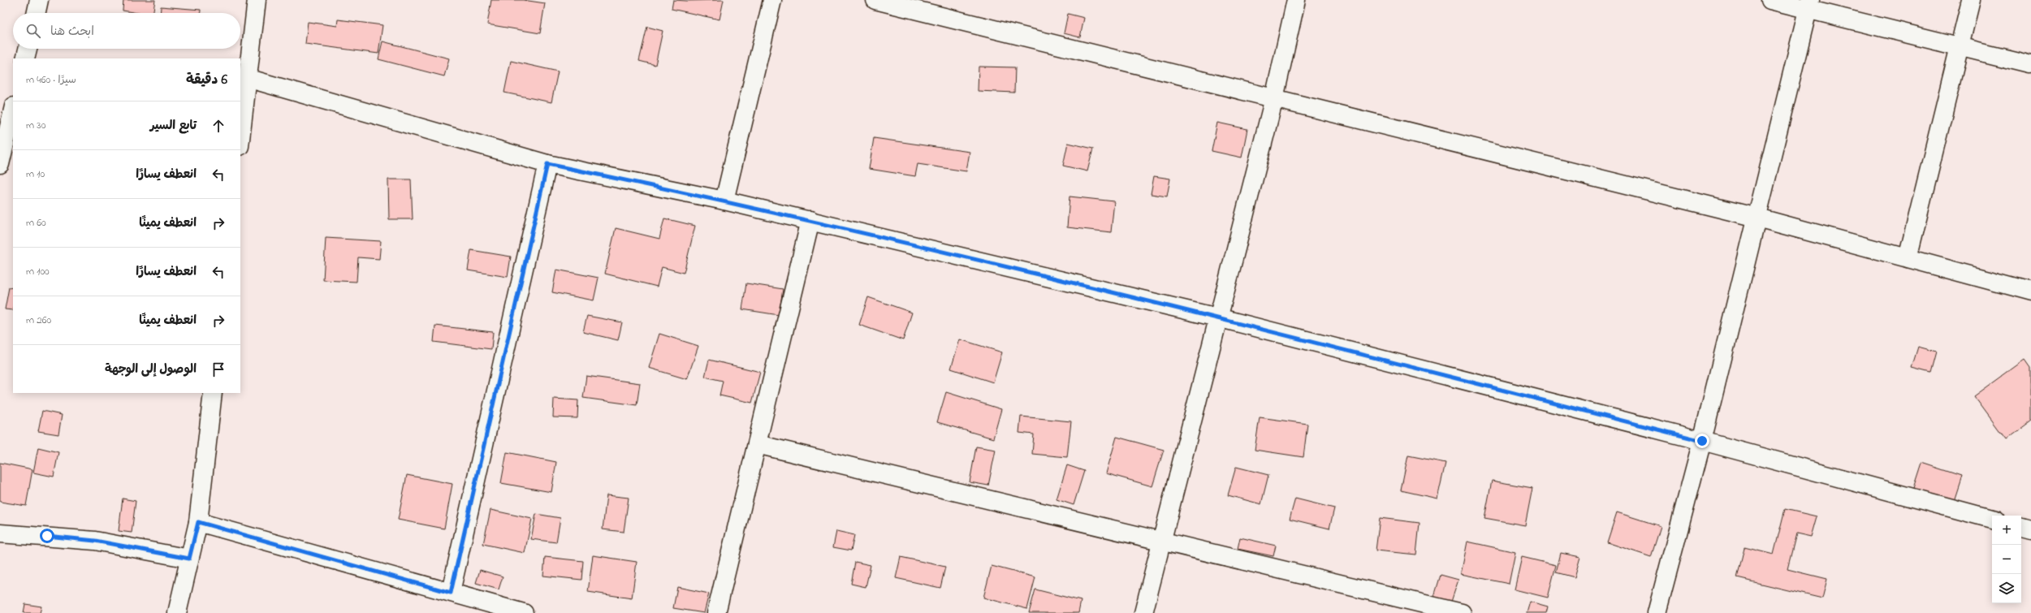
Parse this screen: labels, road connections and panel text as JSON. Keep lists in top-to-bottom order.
{
  "page": {
    "search": "ابحث هنا",
    "heading": ["6 دقيقة", "سيرًا · 460 m"],
    "list": [
      ["تابع السير", "30 m"],
      ["انعطف يسارًا", "10 m"],
      ["انعطف يمينًا", "60 m"],
      ["انعطف يسارًا", "100 m"],
      ["انعطف يمينًا", "260 m"],
      "الوصول إلى الوجهة"
    ],
    "map_buttons": ["+", "−"]
  }
}
